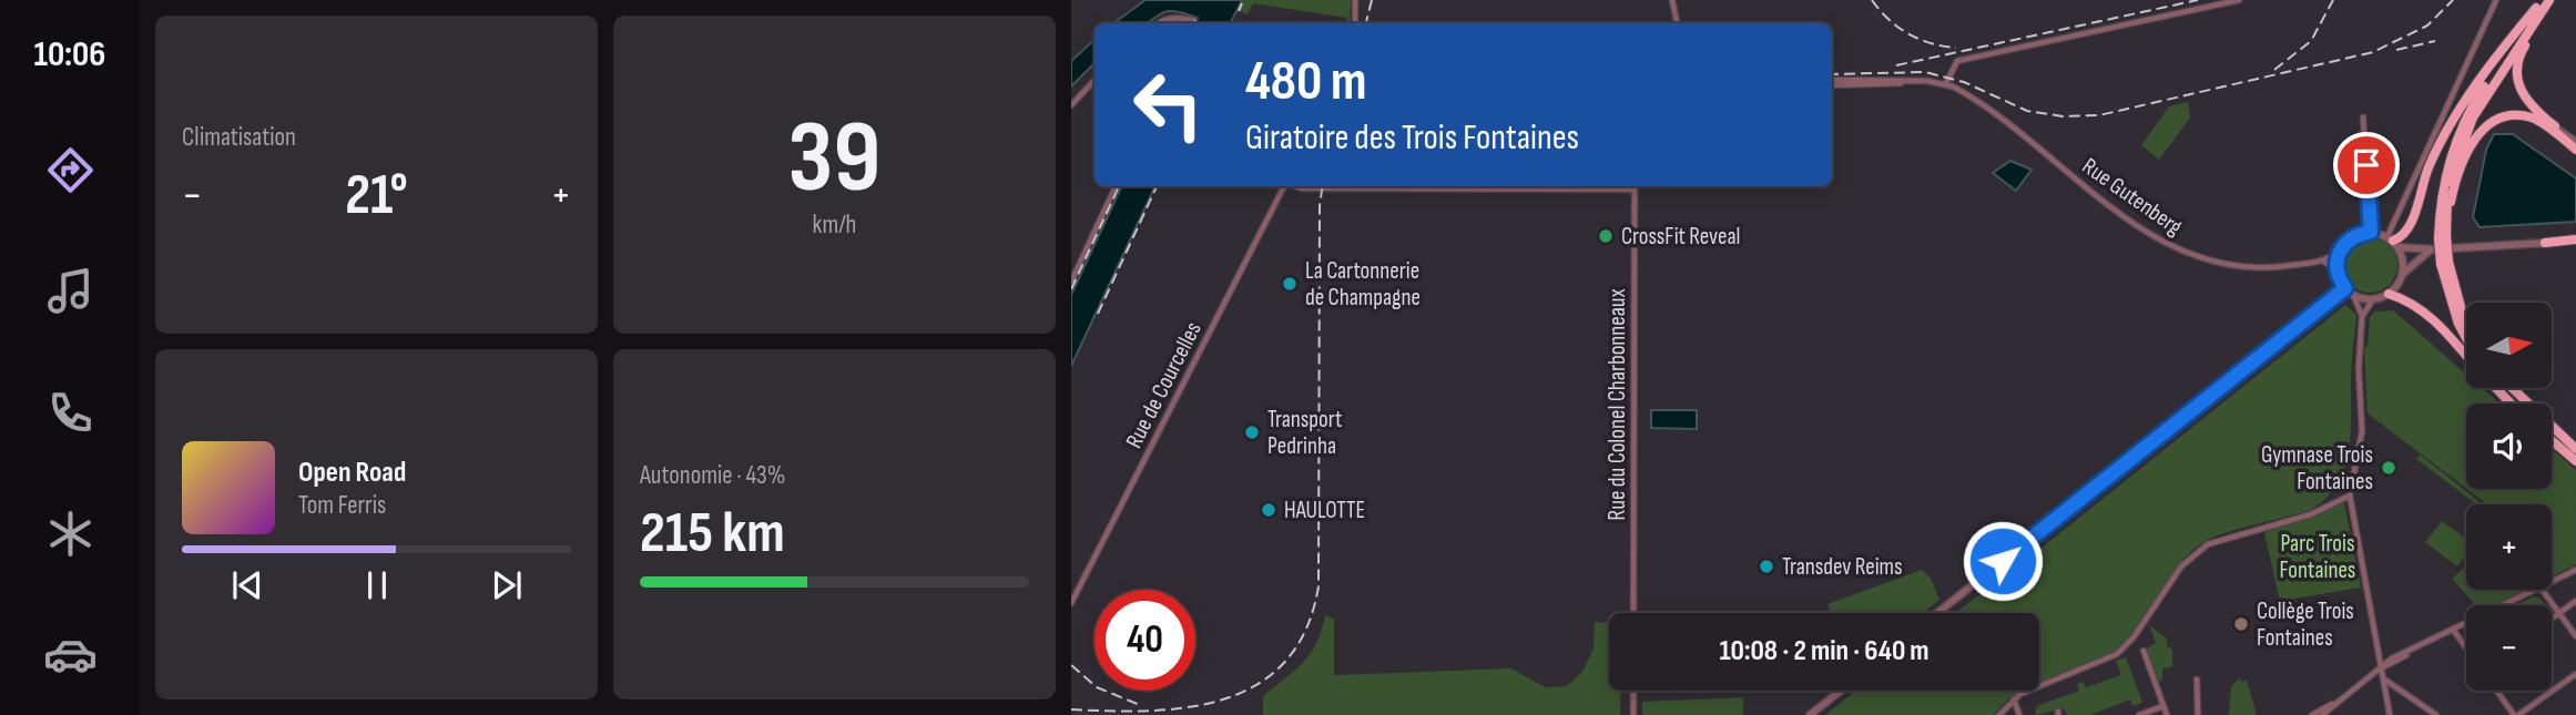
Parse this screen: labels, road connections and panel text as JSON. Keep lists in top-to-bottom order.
{
  "streets": {
    "street": ["Rue Gutenberg", "Rue de Courcelles", "Rue du Colonel Charbonneaux"]
  },
  "parks": ["Parc Trois Fontaines"],
  "places": [
    "CrossFit Reveal",
    "La Cartonnerie de Champagne",
    "Transport Pedrinha",
    "Gymnase Trois Fontaines",
    "HAULOTTE",
    "Transdev Reims",
    "Collège Trois Fontaines"
  ],
  "north": "right",
  "page": {
    "tabs": "10:06",
    "tile": [
      "Climatisation",
      ["39", "km/h"],
      ["Autonomie · 43%", "215 km"]
    ],
    "turn": ["480 m", "Giratoire des Trois Fontaines"],
    "heat": ["−", "21°", "+"],
    "map_buttons": ["+", "−"],
    "song": ["Open Road", "Tom Ferris"],
    "limit": "40",
    "trip": "10:08 · 2 min · 640 m"
  }
}
